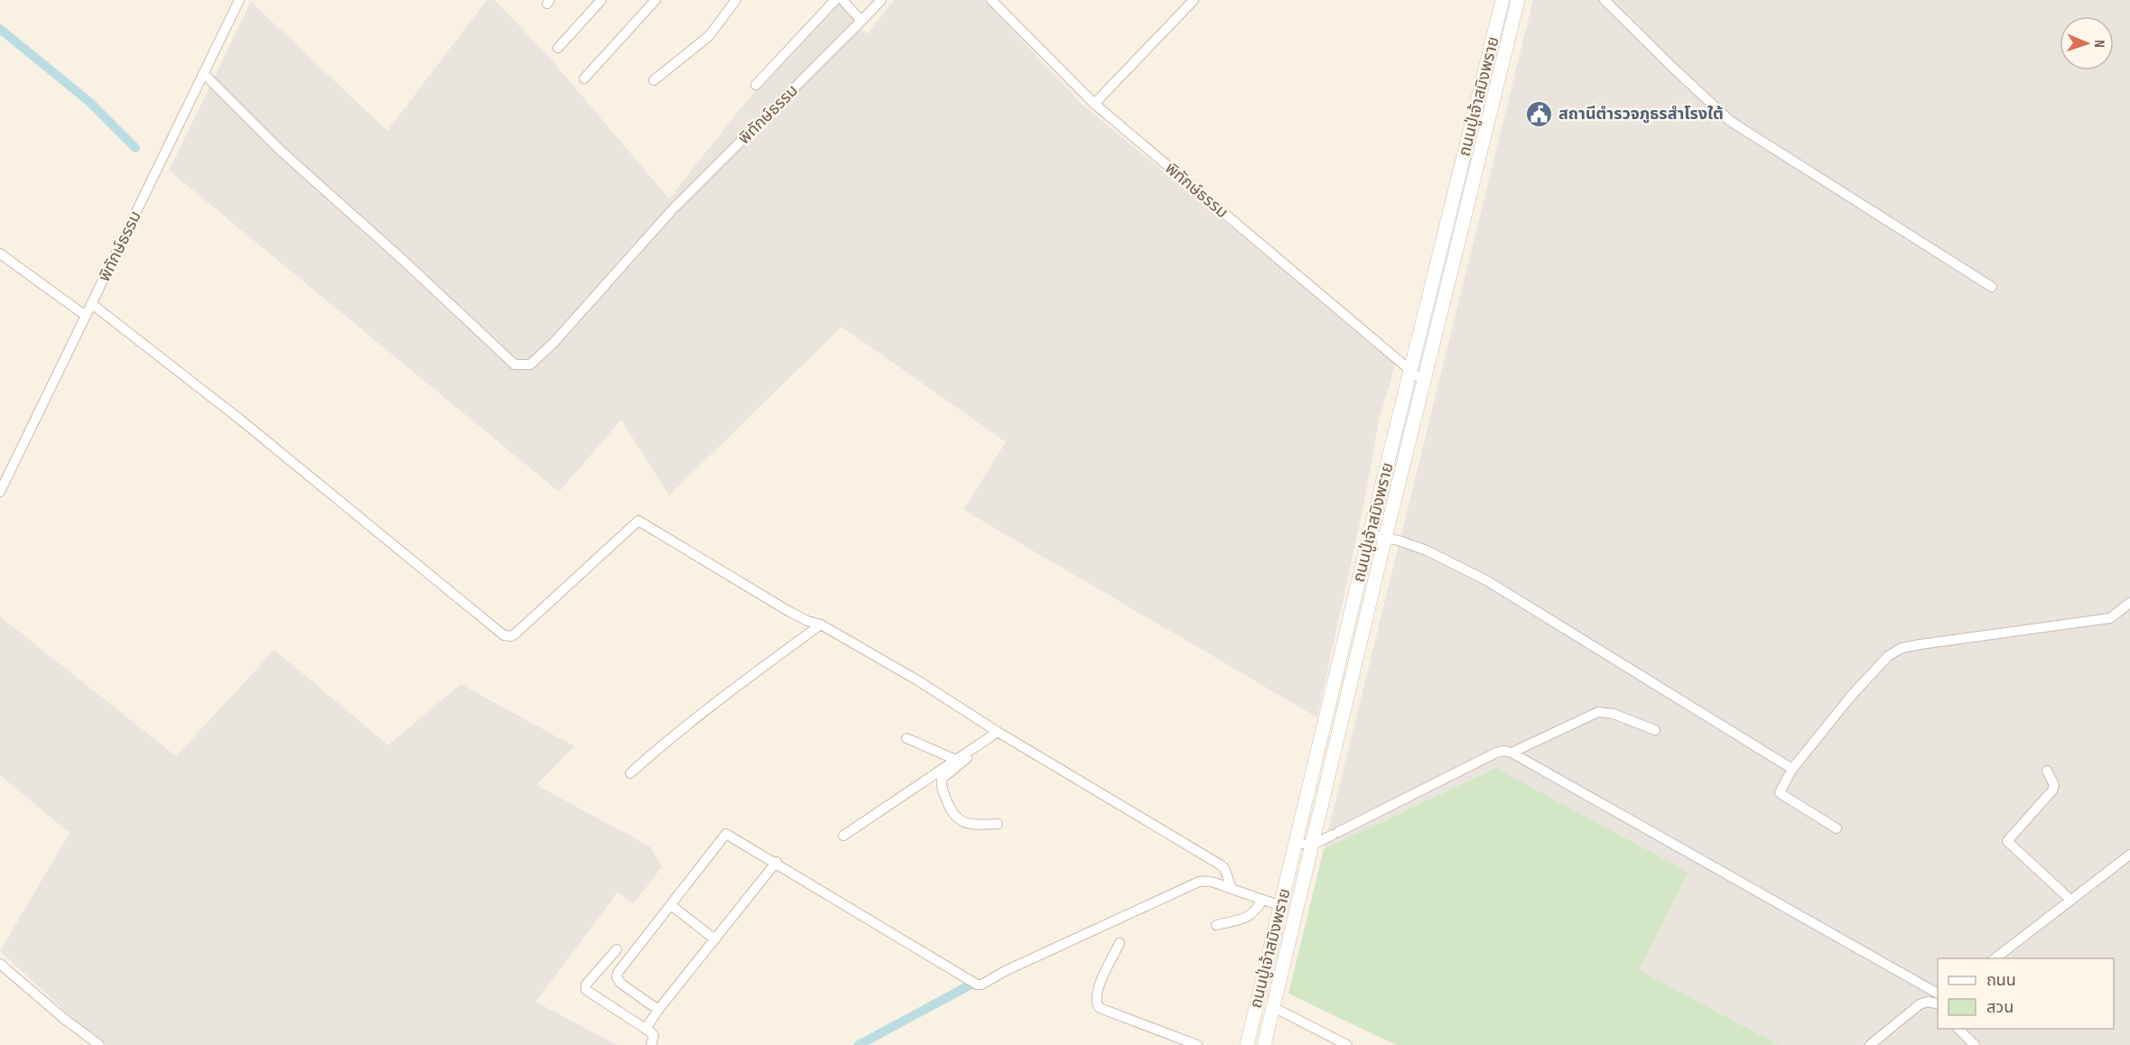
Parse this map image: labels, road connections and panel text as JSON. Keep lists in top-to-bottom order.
{
  "streets": {
    "main road": ["ถนนปู่เจ้าสมิงพราย"],
    "street": ["พิทักษ์ธรรม"]
  },
  "crossings": [
    ["ถนนปู่เจ้าสมิงพราย", "พิทักษ์ธรรม"]
  ],
  "places": {
    "public building": ["สถานีตำรวจภูธรสำโรงใต้"]
  },
  "legend": ["ถนน", "สวน"],
  "north": "right"
}
